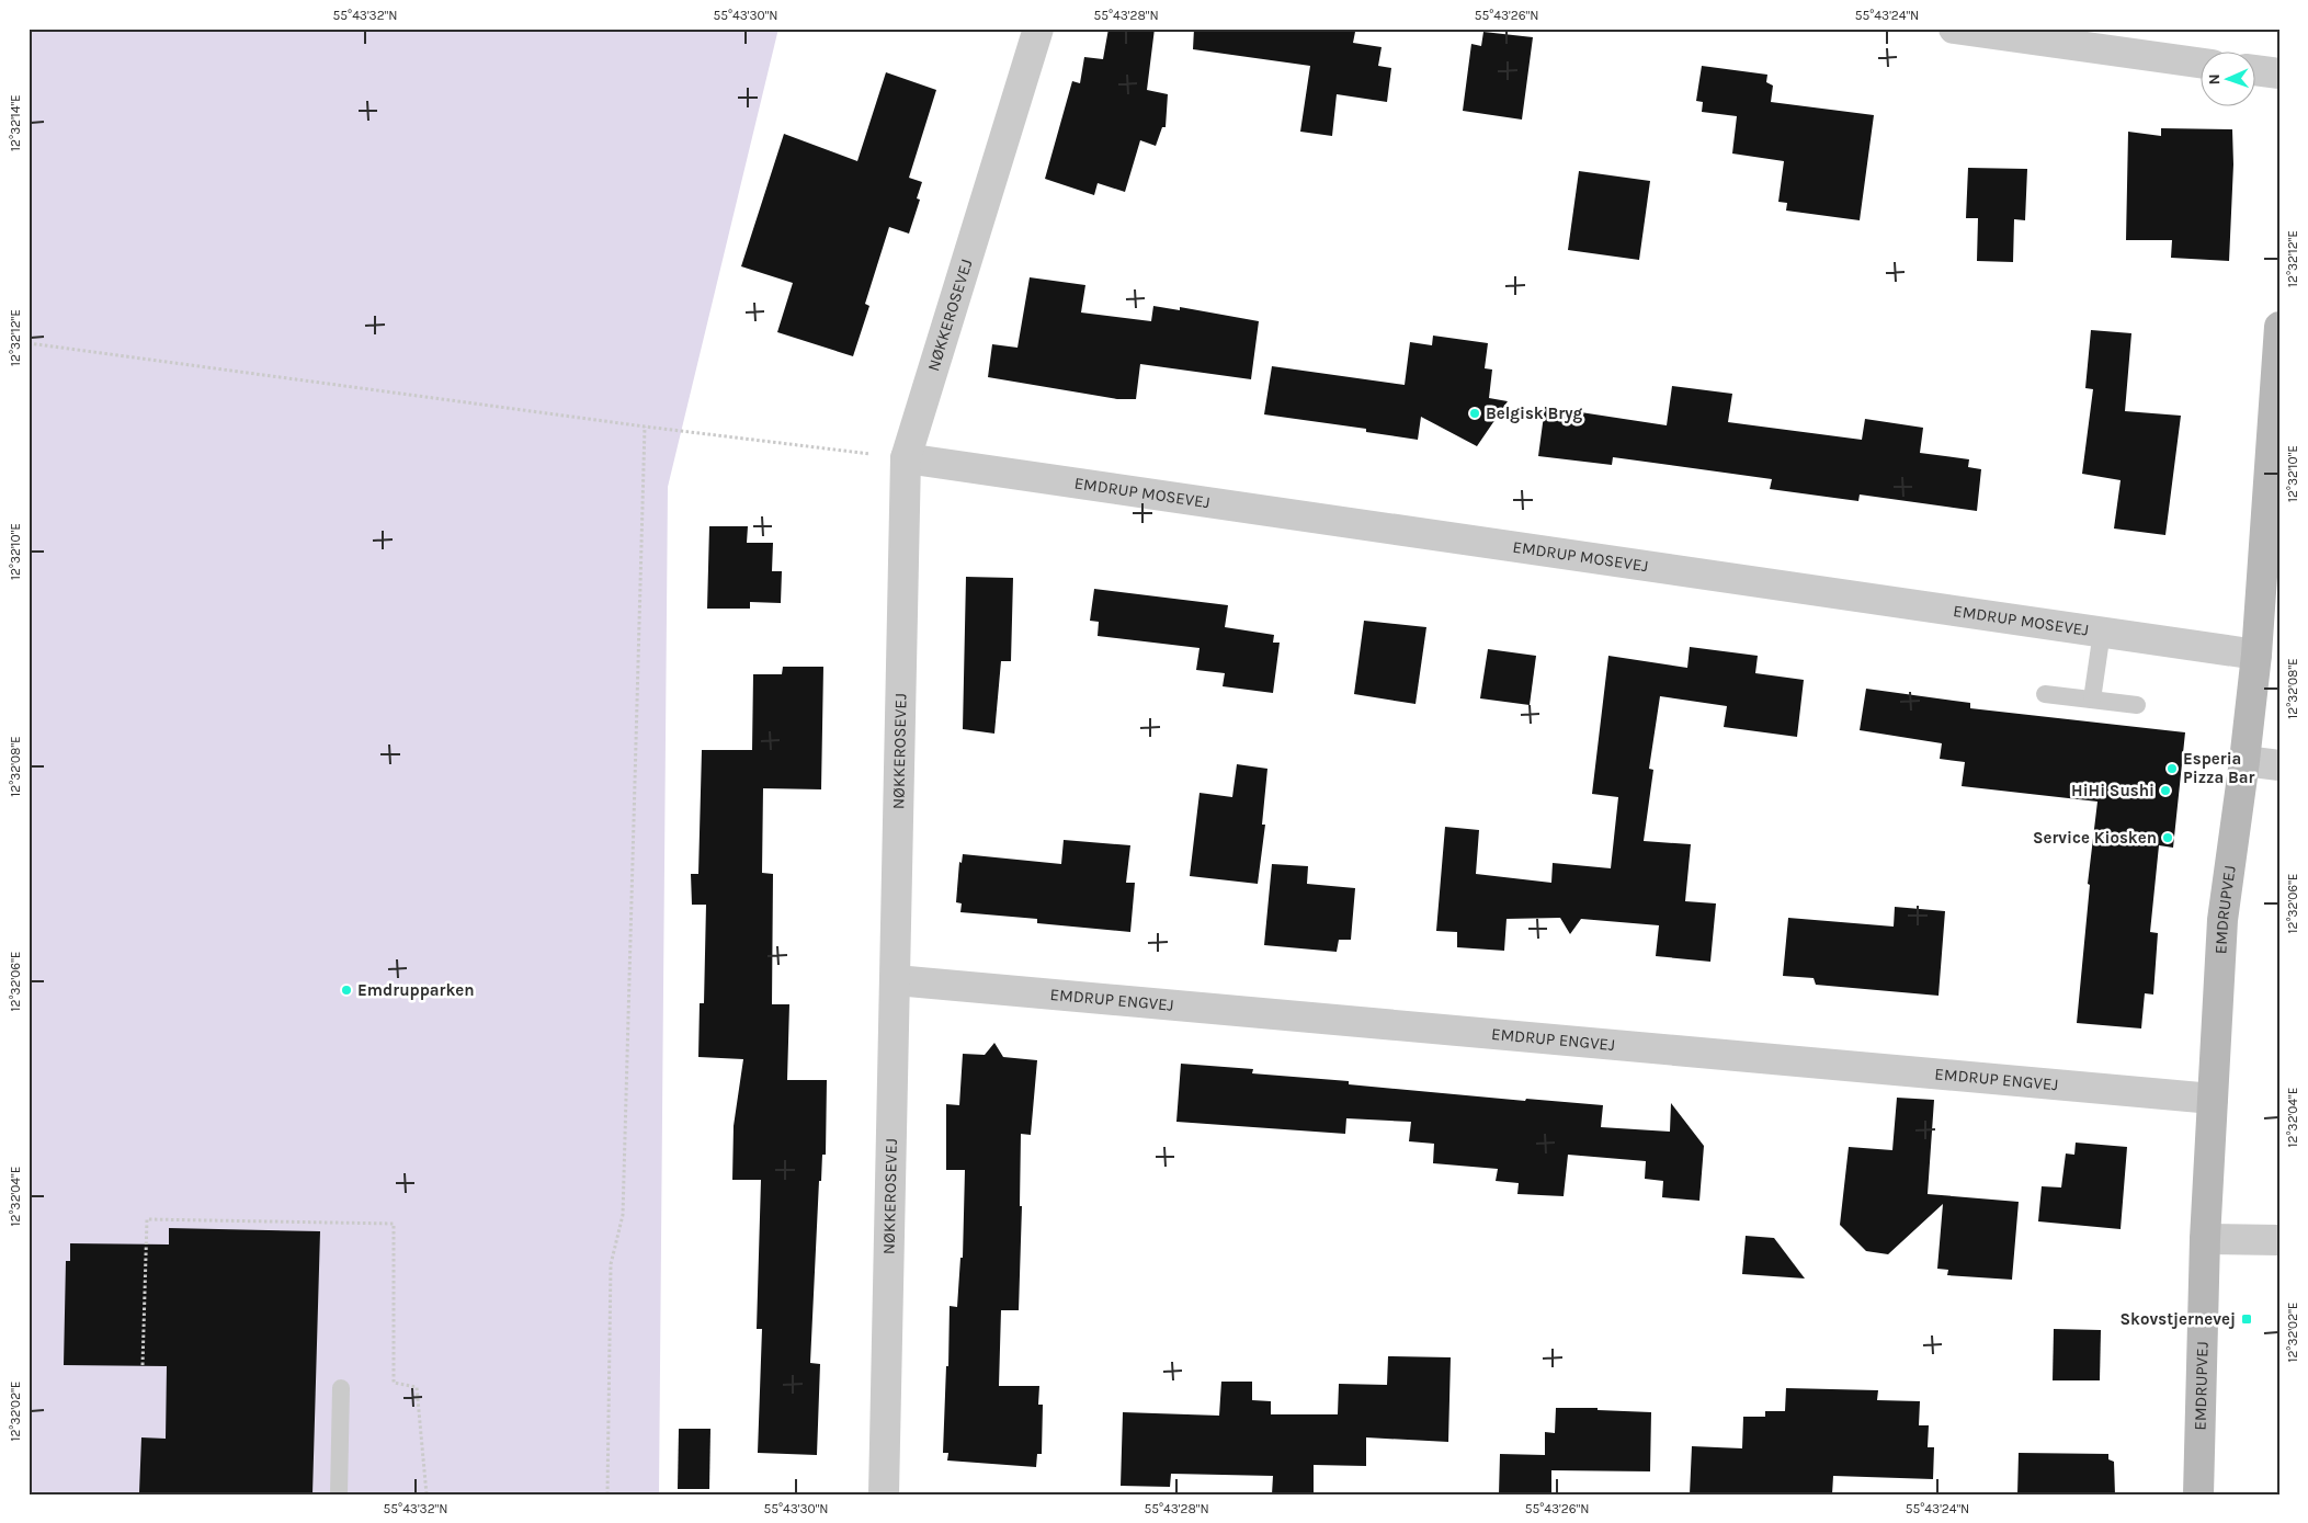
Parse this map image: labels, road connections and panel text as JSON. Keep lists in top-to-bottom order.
{
  "streets": {
    "street": [
      "NØKKEROSEVEJ",
      "EMDRUP MOSEVEJ",
      "EMDRUPVEJ",
      "EMDRUP ENGVEJ"
    ]
  },
  "crossings": [
    ["NØKKEROSEVEJ", "EMDRUP MOSEVEJ"],
    ["NØKKEROSEVEJ", "EMDRUP ENGVEJ"],
    ["EMDRUP MOSEVEJ", "EMDRUPVEJ"],
    ["EMDRUPVEJ", "EMDRUP ENGVEJ"]
  ],
  "places": {
    "other": [
      "Belgisk Bryg",
      "Esperia Pizza Bar",
      "HiHi Sushi",
      "Service Kiosken",
      "Emdrupparken"
    ],
    "transit": ["Skovstjernevej"]
  },
  "north": "left",
  "coordinates": [
    "55°43'32\"N",
    "55°43'30\"N",
    "55°43'28\"N",
    "55°43'26\"N",
    "55°43'24\"N",
    "12°32'14\"E",
    "12°32'12\"E",
    "12°32'10\"E",
    "12°32'08\"E",
    "12°32'06\"E",
    "12°32'04\"E",
    "12°32'02\"E"
  ]
}
